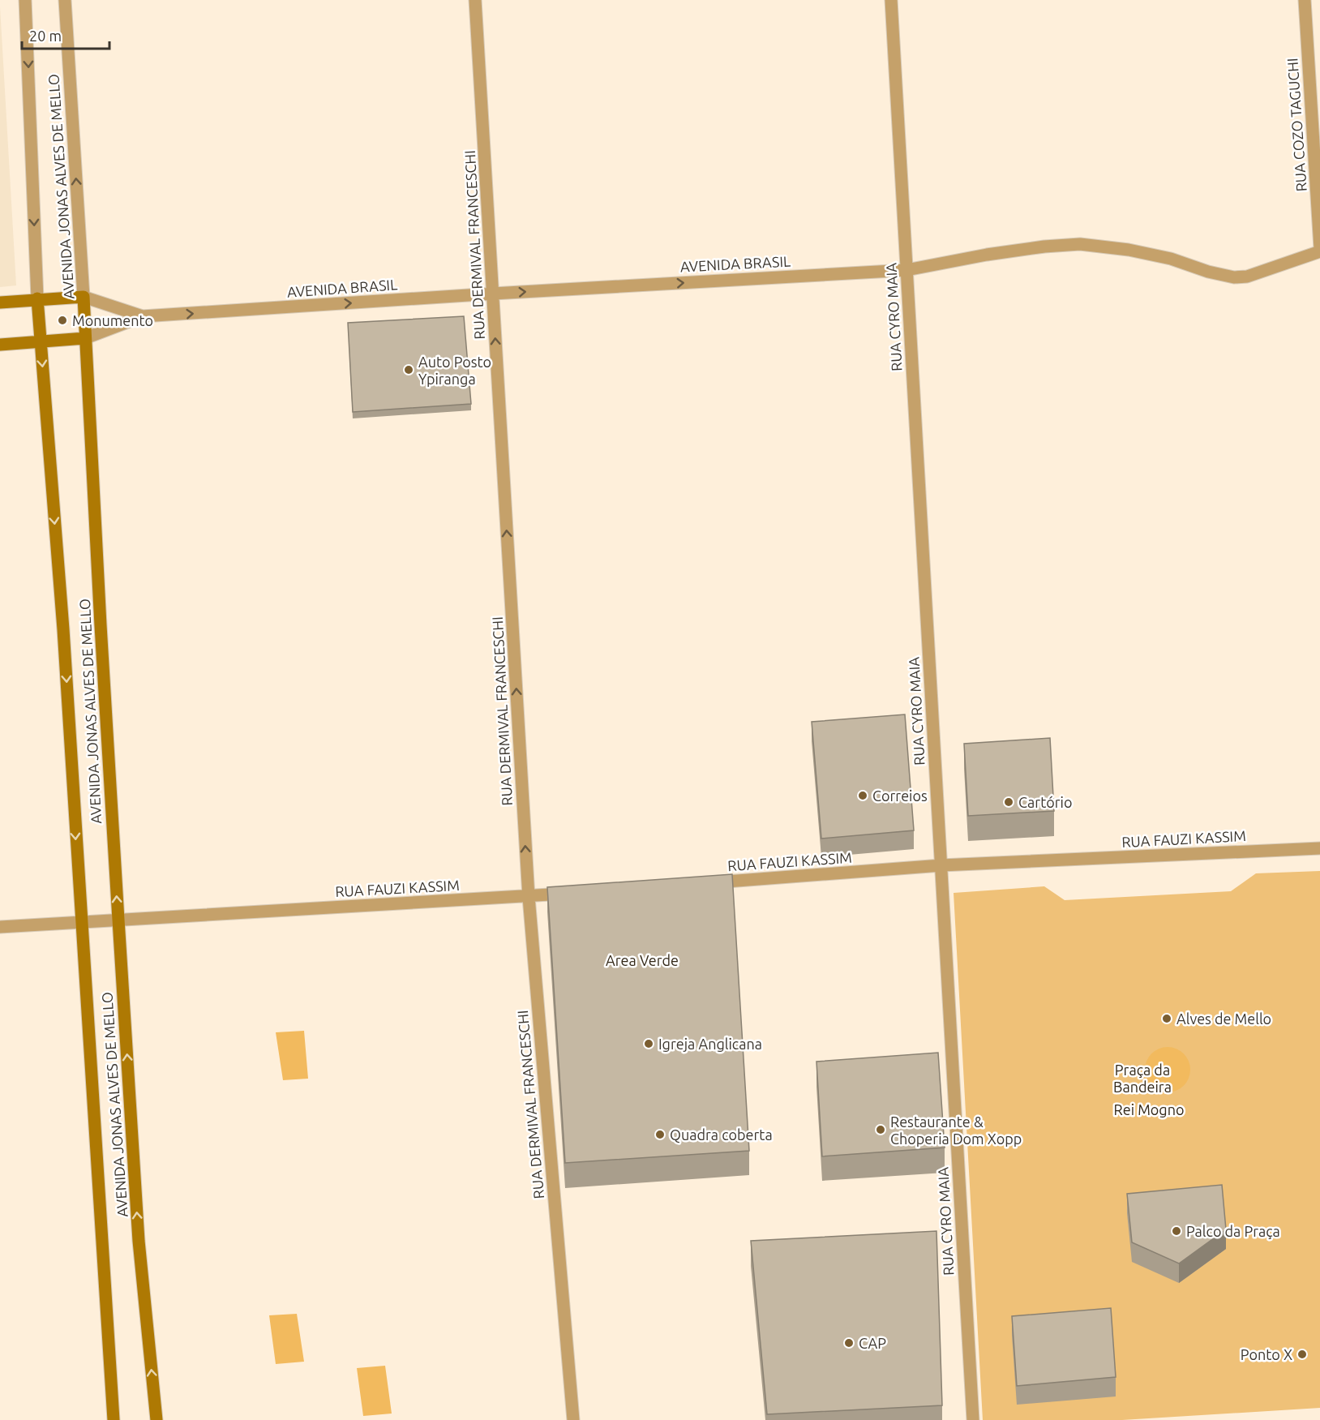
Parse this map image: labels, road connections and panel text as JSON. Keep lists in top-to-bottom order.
{
  "streets": {
    "main road": ["AVENIDA JONAS ALVES DE MELLO", "AVENIDA BRASIL"],
    "street": [
      "RUA COZO TAGUCHI",
      "RUA DERMIVAL FRANCESCHI",
      "RUA CYRO MAIA",
      "RUA FAUZI KASSIM"
    ]
  },
  "crossings": [
    ["RUA COZO TAGUCHI", "AVENIDA BRASIL"],
    ["AVENIDA JONAS ALVES DE MELLO", "AVENIDA BRASIL"],
    ["AVENIDA JONAS ALVES DE MELLO", "RUA FAUZI KASSIM"],
    ["RUA DERMIVAL FRANCESCHI", "AVENIDA BRASIL"],
    ["RUA DERMIVAL FRANCESCHI", "RUA FAUZI KASSIM"],
    ["AVENIDA BRASIL", "RUA CYRO MAIA"],
    ["RUA CYRO MAIA", "RUA FAUZI KASSIM"]
  ],
  "one_way": ["RUA DERMIVAL FRANCESCHI", "AVENIDA BRASIL"],
  "parks": ["Area Verde", "Praça da Bandeira", "Rei Mogno"],
  "places": [
    "Monumento",
    "Auto Posto Ypiranga",
    "Correios",
    "Cartório",
    "Alves de Mello",
    "Igreja Anglicana",
    "Restaurante & Choperia Dom Xopp",
    "Quadra coberta",
    "Palco da Praça",
    "CAP",
    "Ponto X"
  ],
  "scale_bar": "20 m"
}
